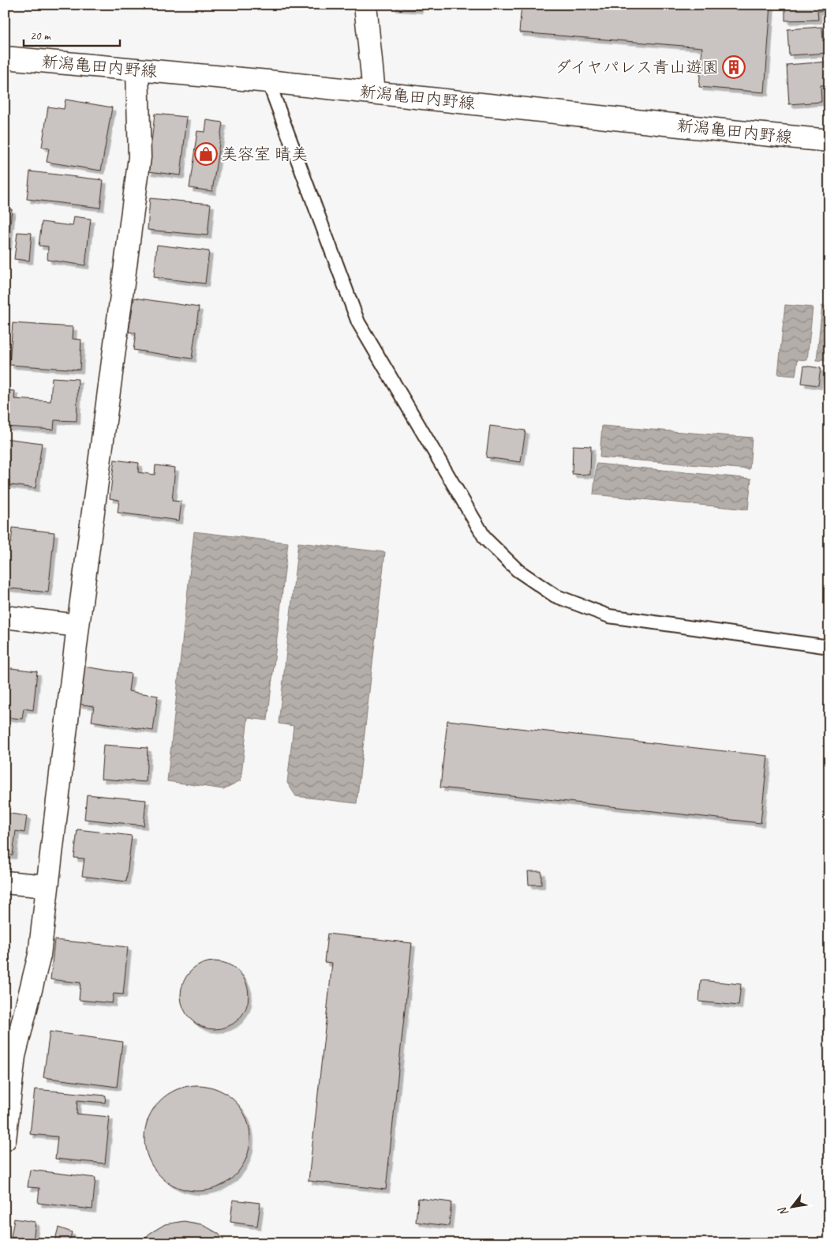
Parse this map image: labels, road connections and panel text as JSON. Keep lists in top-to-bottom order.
{
  "streets": {
    "street": ["新潟亀田内野線"]
  },
  "places": {
    "building": ["ダイヤパレス青山遊園"],
    "shop": ["美容室 晴美"]
  },
  "scale_bar": "20 m",
  "north": "bottom left"
}
